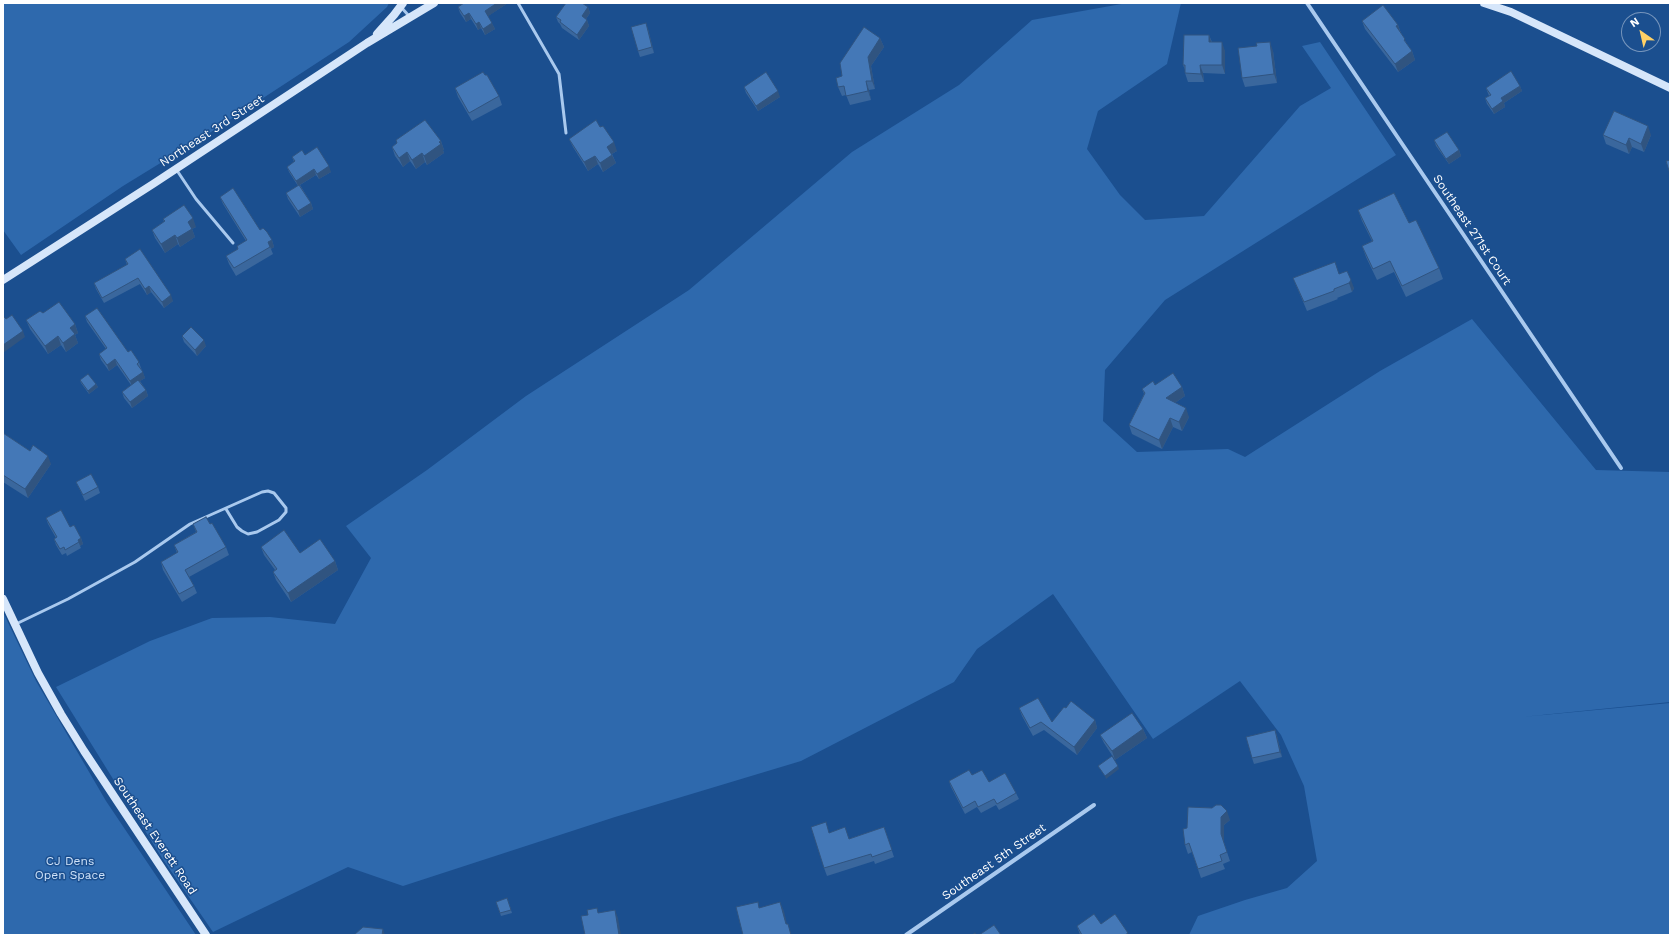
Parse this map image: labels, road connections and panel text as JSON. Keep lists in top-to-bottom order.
{
  "streets": {
    "main road": ["Northeast 3rd Street", "Southeast Everett Road"],
    "street": ["Southeast 271st Court", "Southeast 5th Street"]
  },
  "parks": ["CJ Dens Open Space"],
  "north": "top left"
}
